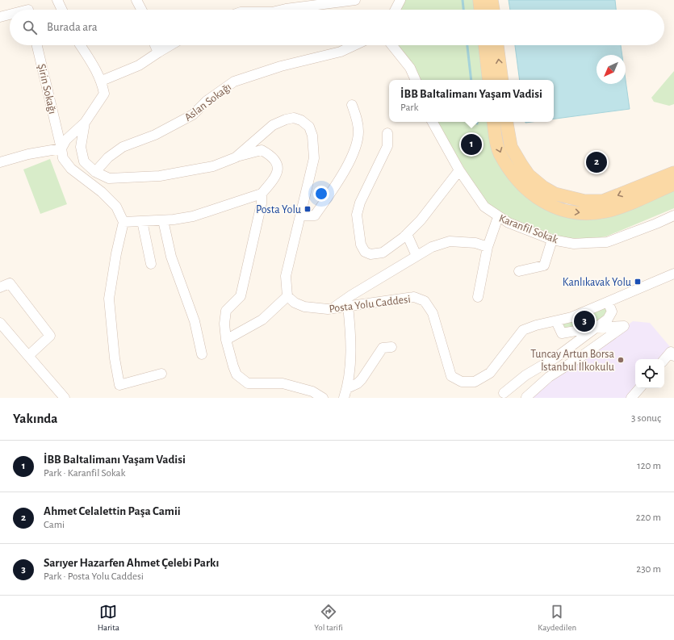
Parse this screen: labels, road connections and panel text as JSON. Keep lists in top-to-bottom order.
{
  "streets": {
    "street": [
      "Şirin Sokağı",
      "Aslan Sokağı",
      "Karanfil Sokak",
      "Posta Yolu Caddesi"
    ]
  },
  "places": {
    "transit": ["Posta Yolu", "Kanlıkavak Yolu"],
    "other": ["Tuncay Artun Borsa İstanbul İlkokulu"]
  },
  "north": "bottom left",
  "page": {
    "search": "Burada ara",
    "popup": ["İBB Baltalimanı Yaşam Vadisi", "Park"],
    "pins": ["1", "2", "3"],
    "heading": ["Yakında", "3 sonuç"],
    "list": [
      {
        "mark": "1",
        "name": "İBB Baltalimanı Yaşam Vadisi",
        "note": "Park · Karanfil Sokak",
        "value": "120 m"
      },
      {
        "mark": "2",
        "name": "Ahmet Celalettin Paşa Camii",
        "note": "Cami",
        "value": "220 m"
      },
      {
        "mark": "3",
        "name": "Sarıyer Hazarfen Ahmet Çelebi Parkı",
        "note": "Park · Posta Yolu Caddesi",
        "value": "230 m"
      }
    ],
    "nav": ["Harita", "Yol tarifi", "Kaydedilen"]
  }
}
